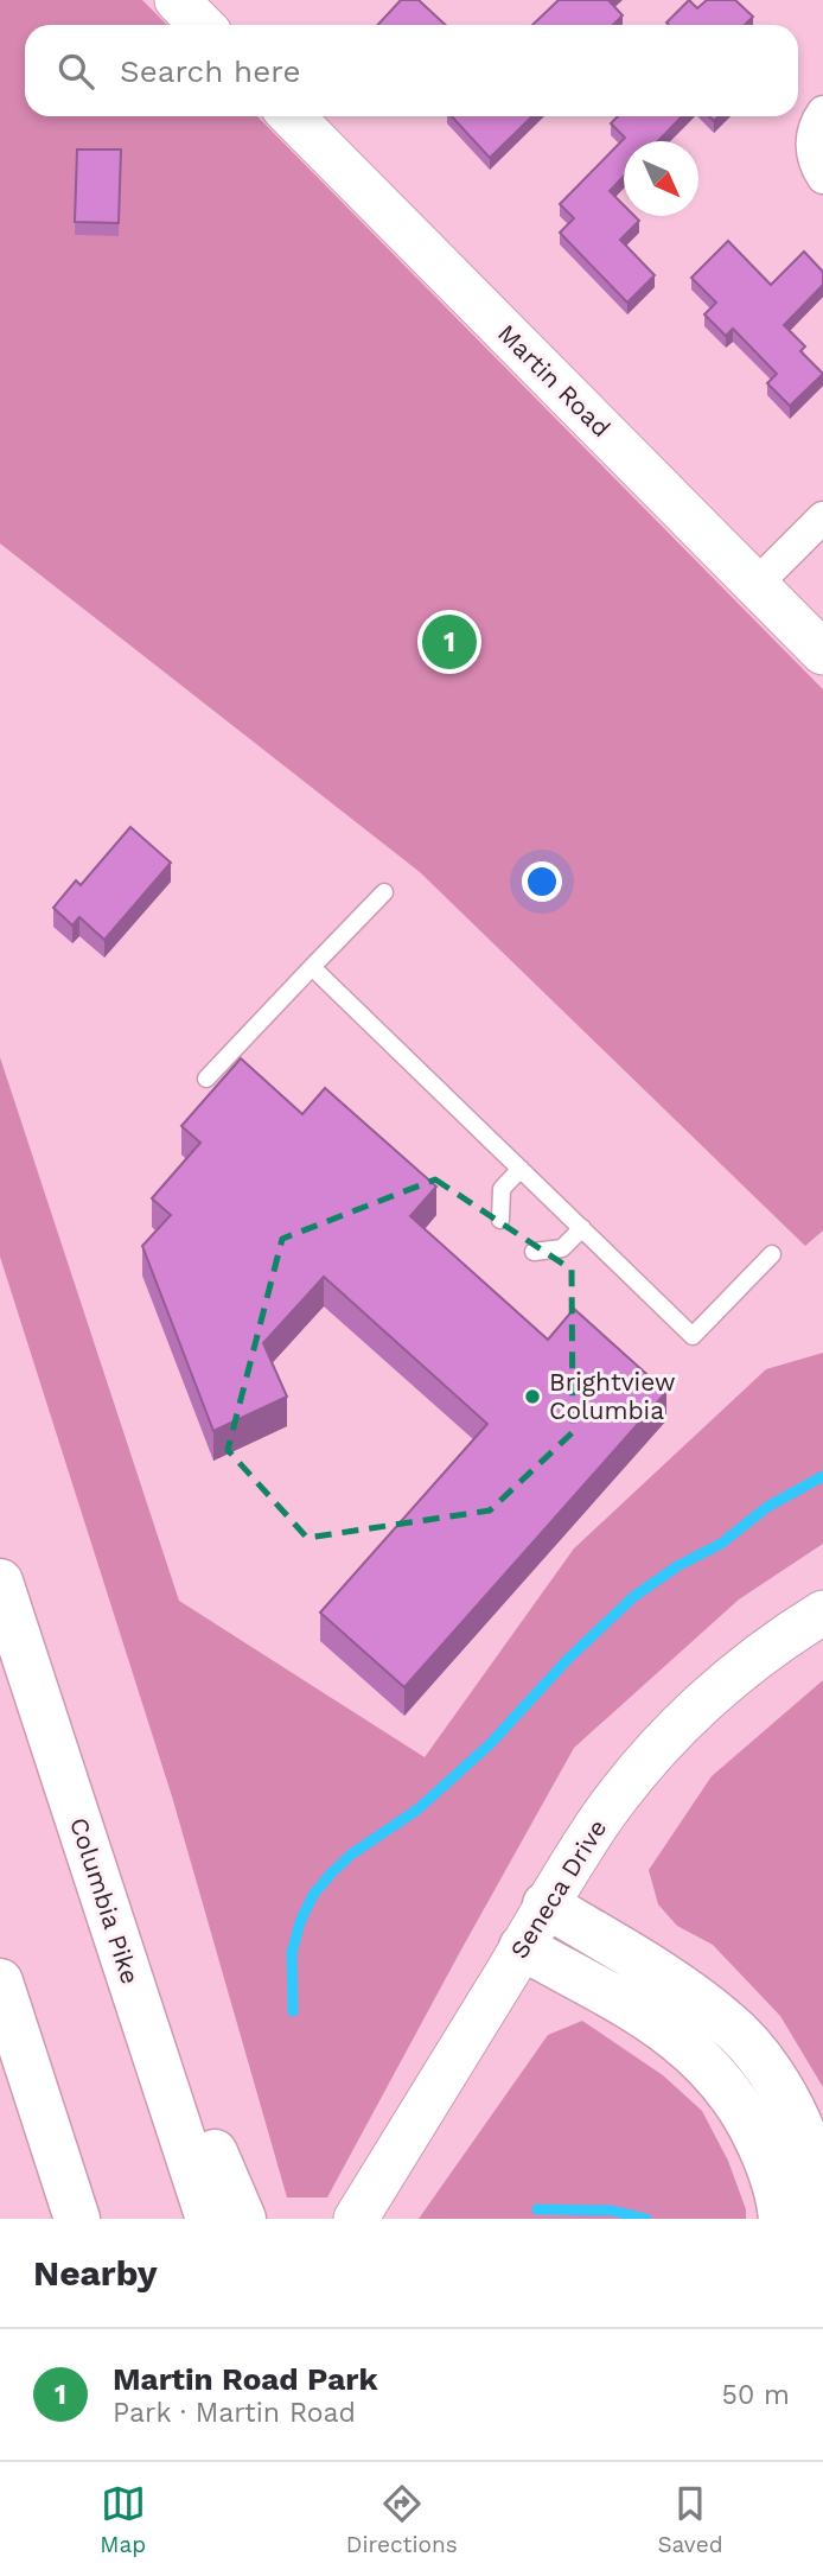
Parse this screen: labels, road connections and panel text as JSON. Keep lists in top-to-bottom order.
{
  "streets": {
    "highway": ["Columbia Pike"],
    "street": ["Martin Road", "Seneca Drive"]
  },
  "places": ["Brightview Columbia"],
  "north": "bottom right",
  "page": {
    "search": "Search here",
    "pins": "1",
    "heading": "Nearby",
    "list": [
      {
        "mark": "1",
        "name": "Martin Road Park",
        "note": "Park · Martin Road",
        "value": "50 m"
      }
    ],
    "nav": ["Map", "Directions", "Saved"]
  }
}
